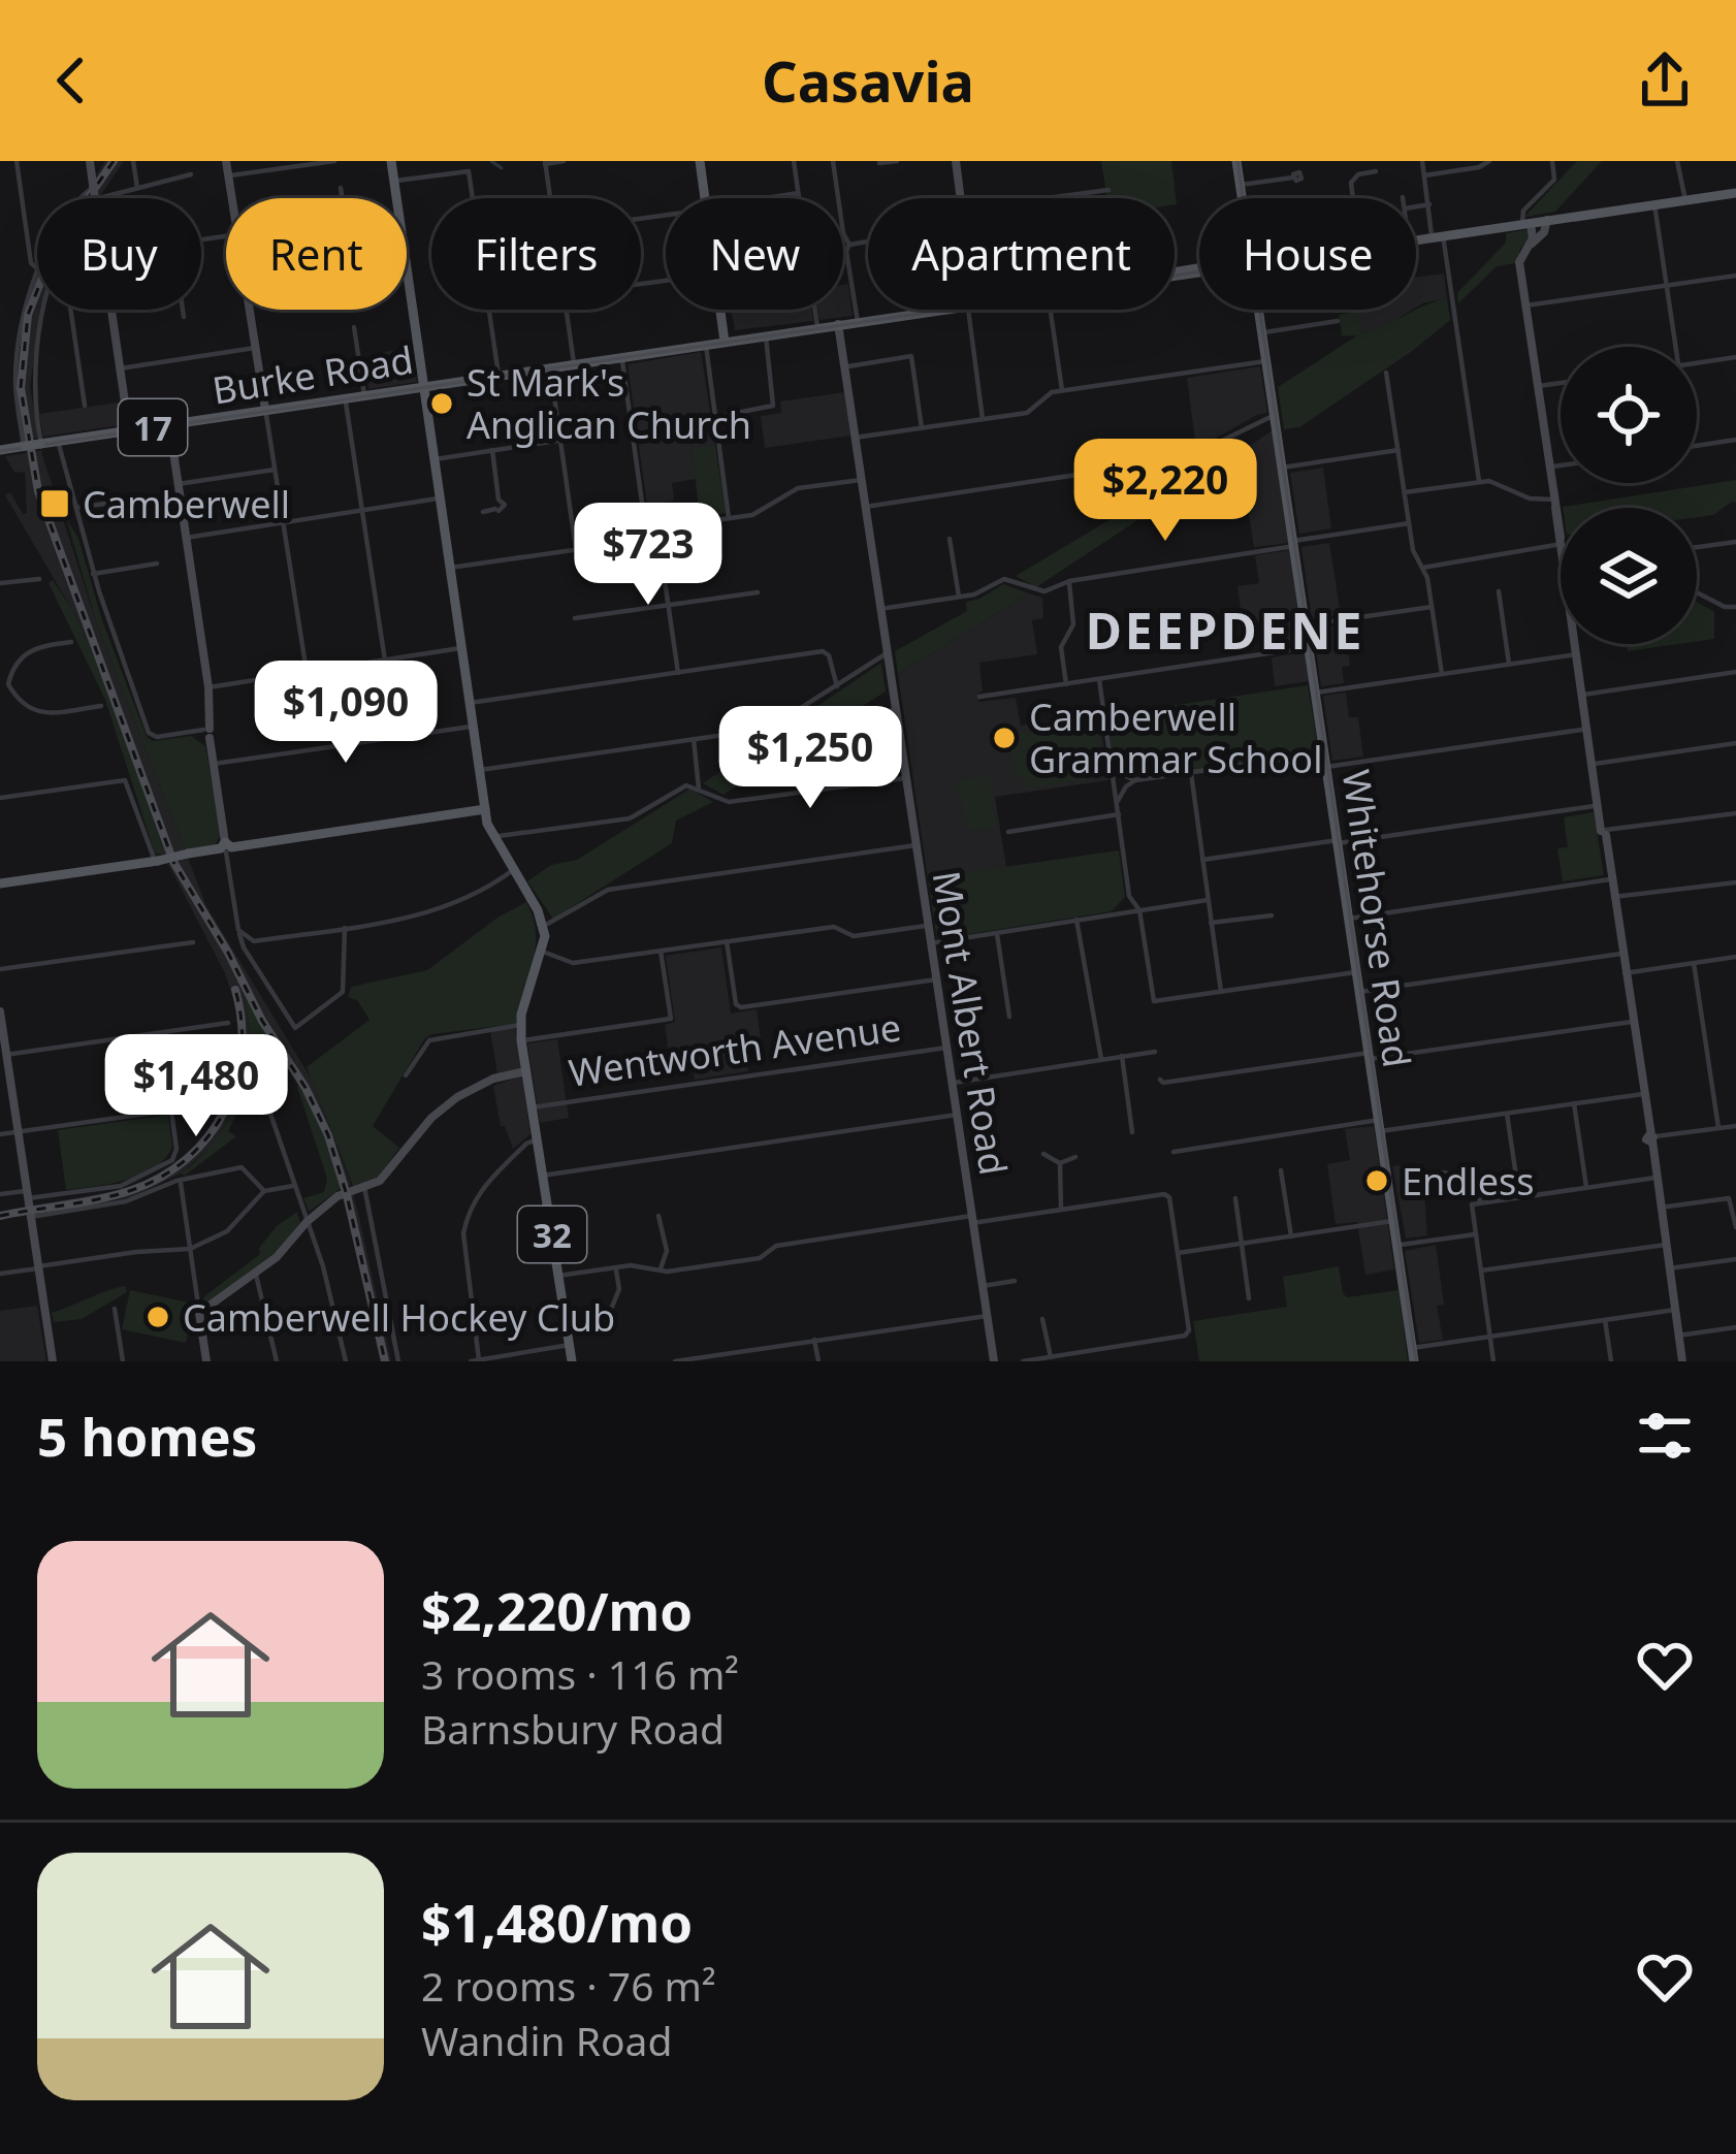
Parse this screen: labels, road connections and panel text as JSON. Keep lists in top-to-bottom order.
{
  "streets": {
    "main road": [
      "Burke Road",
      "17",
      "Whitehorse Road",
      "32"
    ],
    "street": ["Mont Albert Road", "Wentworth Avenue"]
  },
  "crossings": [
    ["Burke Road", "Mont Albert Road"],
    ["Burke Road", "32"],
    ["Mont Albert Road", "Wentworth Avenue"],
    ["Wentworth Avenue", "32"]
  ],
  "districts": ["DEEPDENE"],
  "places": {
    "other": [
      "St Mark's Anglican Church",
      "Camberwell Grammar School",
      "Endless",
      "Camberwell Hockey Club"
    ],
    "transit": ["Camberwell"]
  },
  "page": {
    "header": "Casavia",
    "chip": [
      "Buy",
      "Rent",
      "Filters",
      "New",
      "Apartment",
      "House"
    ],
    "price": [
      "$2,220",
      "$723",
      "$1,090",
      "$1,250",
      "$1,480"
    ],
    "heading": "5 homes",
    "list": [
      {
        "name": "$2,220/mo",
        "note": "3 rooms · 116 m² · Barnsbury Road"
      },
      {
        "name": "$1,480/mo",
        "note": "2 rooms · 76 m² · Wandin Road"
      }
    ]
  }
}
